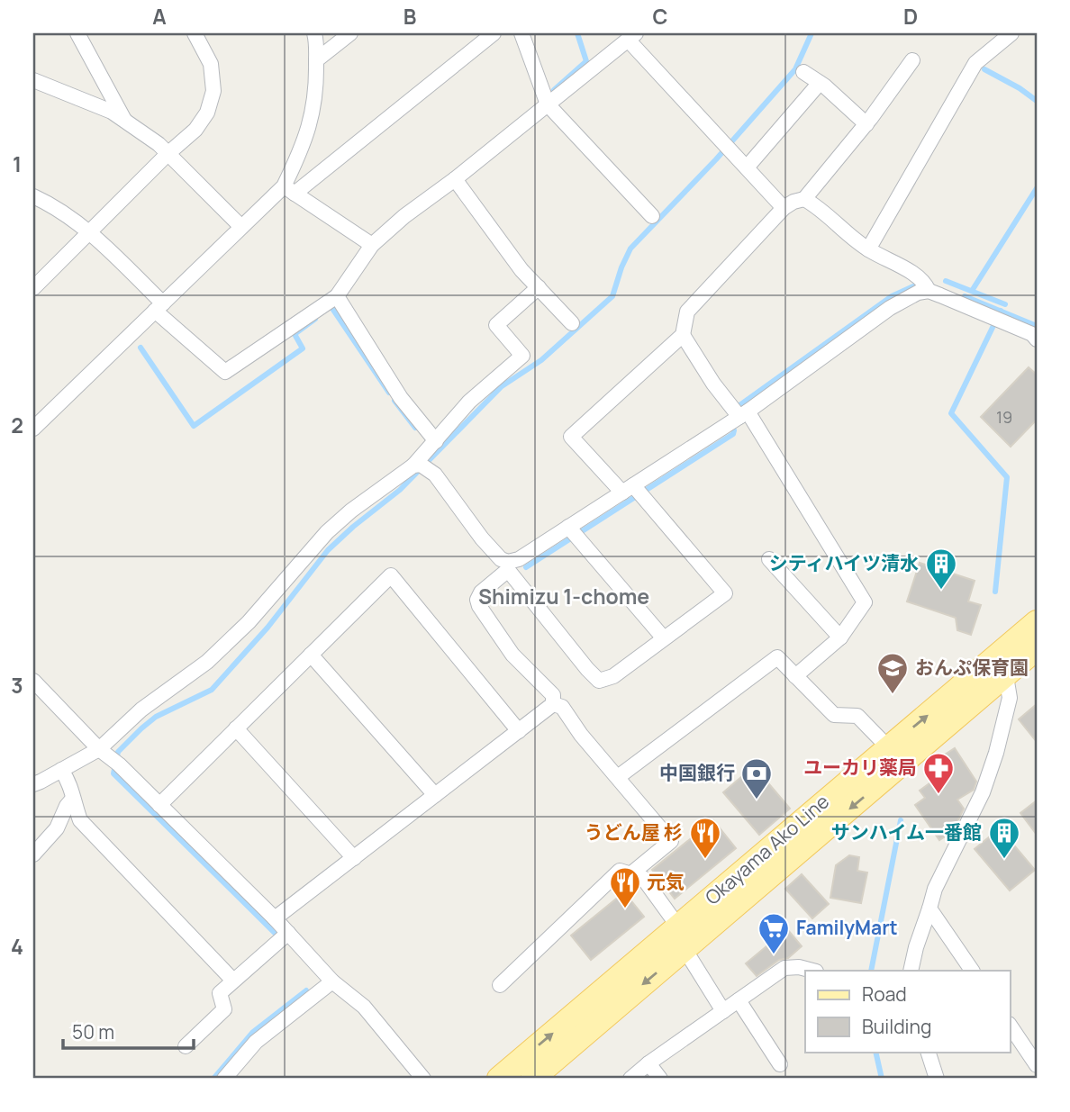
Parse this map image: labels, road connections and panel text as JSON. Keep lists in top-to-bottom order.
{
  "streets": {
    "main road": ["Okayama Ako Line"]
  },
  "districts": ["Shimizu 1-chome"],
  "places": {
    "building": ["シティハイツ清水", "サンハイム一番館"],
    "school or university": ["おんぷ保育園"],
    "pharmacy": ["ユーカリ薬局"],
    "bank": ["中国銀行"],
    "restaurant": ["うどん屋 杉", "元気"],
    "supermarket": ["FamilyMart"]
  },
  "house_numbers": ["19"],
  "legend": ["Road", "Building"],
  "scale_bar": "50 m",
  "grid": {
    "columns": [
      "A",
      "B",
      "C",
      "D"
    ],
    "rows": [
      "1",
      "2",
      "3",
      "4"
    ]
  }
}
